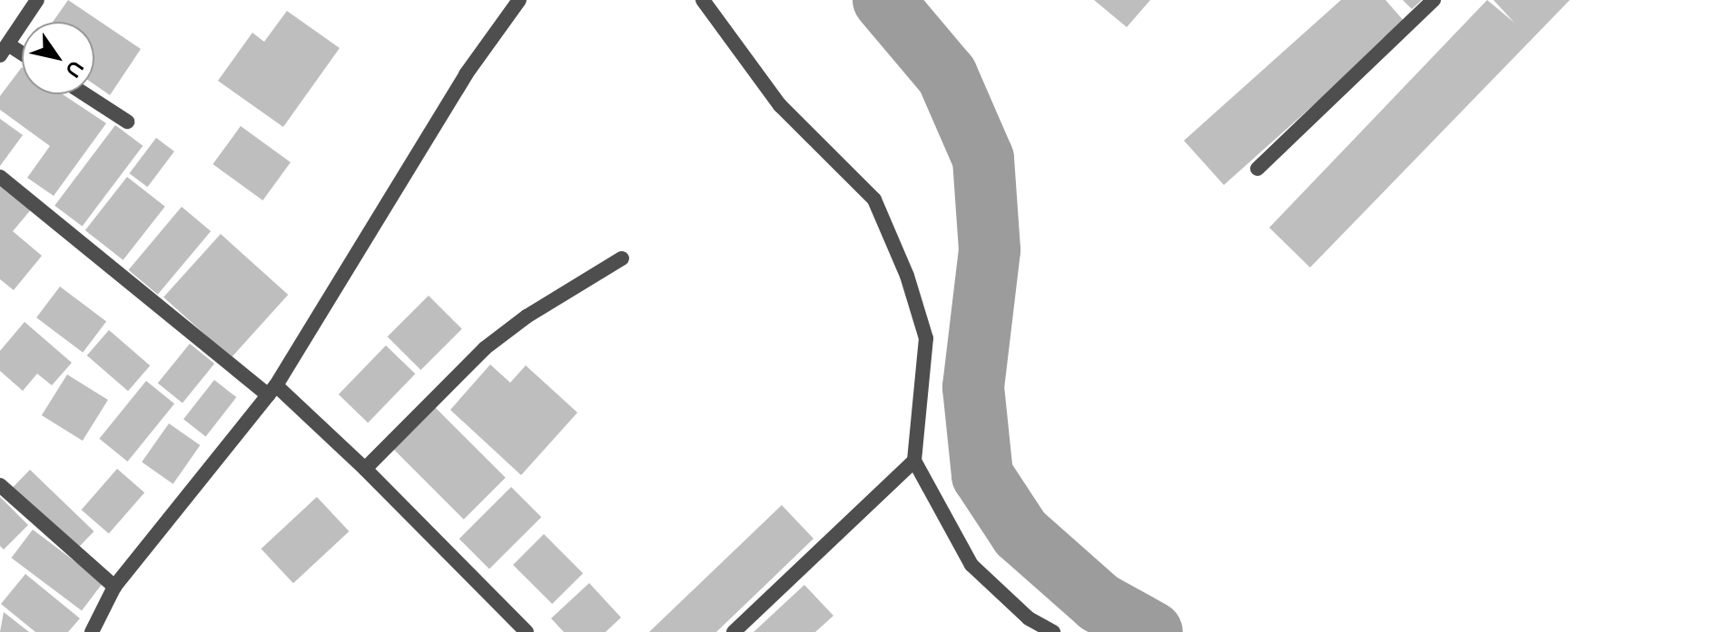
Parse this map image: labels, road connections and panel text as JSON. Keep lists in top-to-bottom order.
{
  "north": "bottom right"
}
